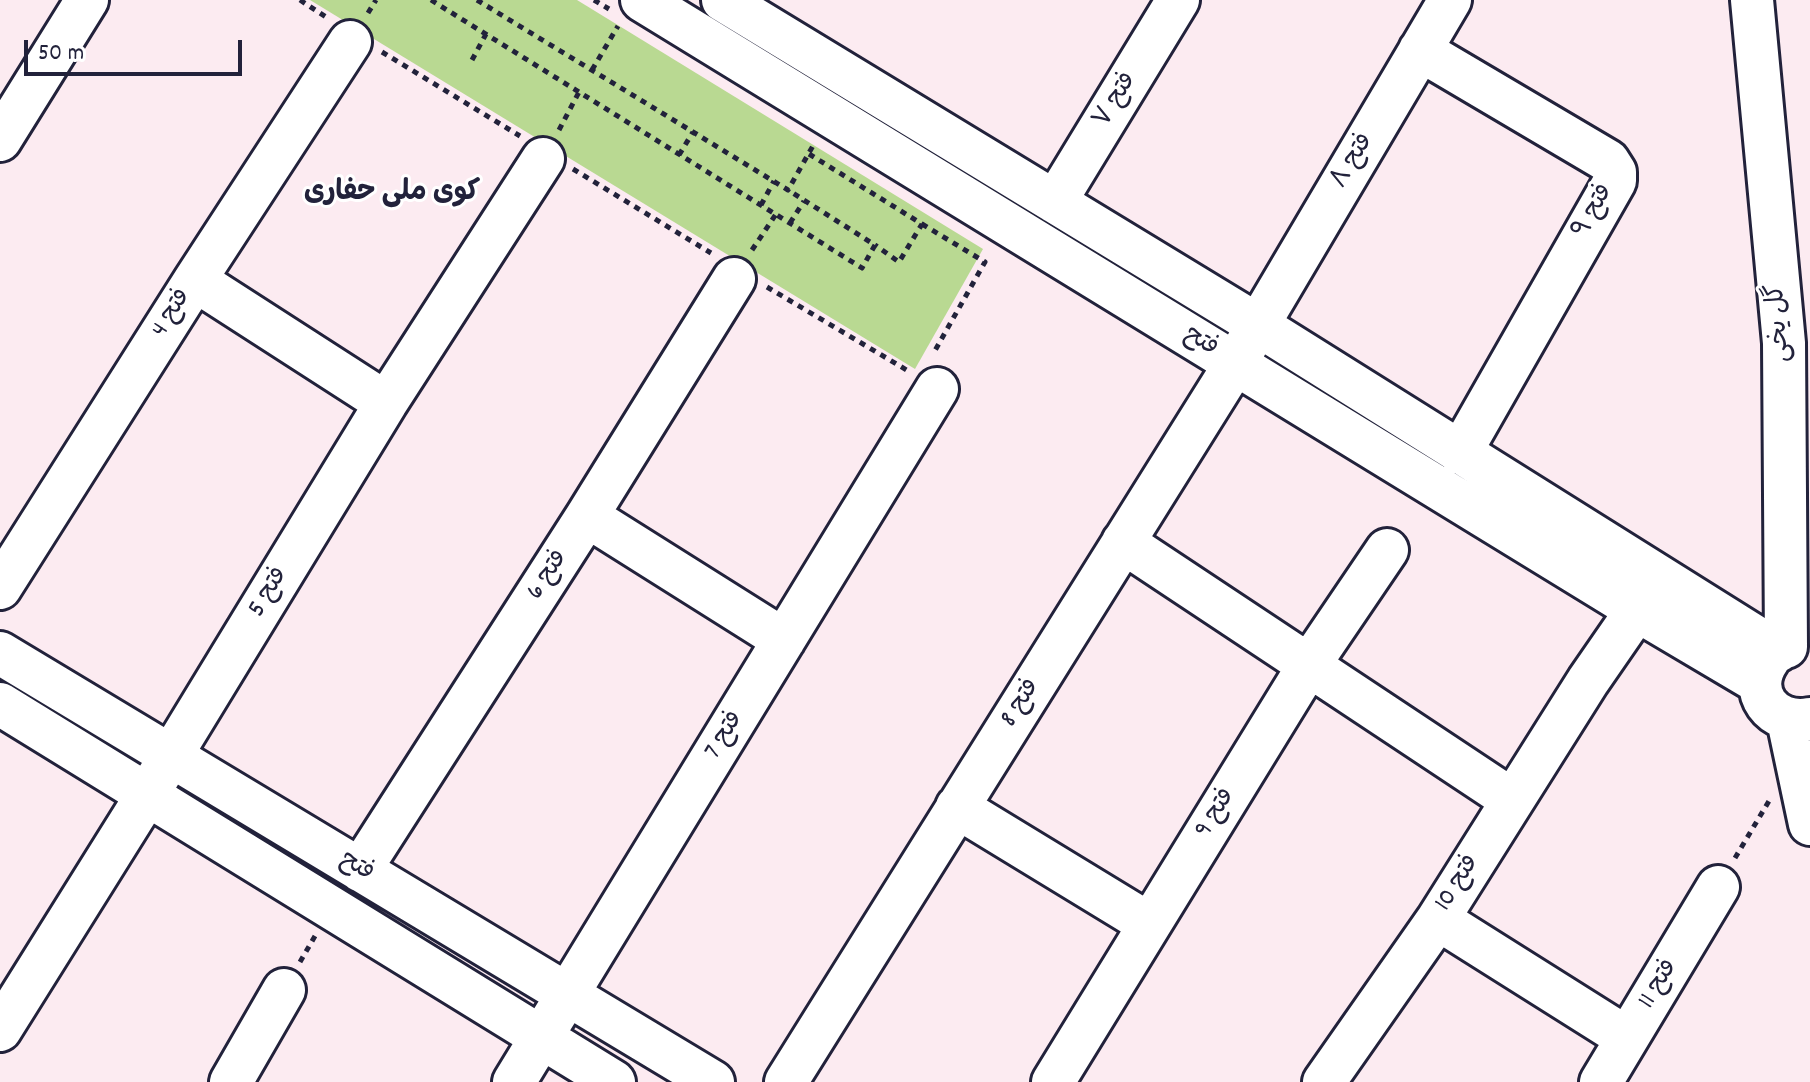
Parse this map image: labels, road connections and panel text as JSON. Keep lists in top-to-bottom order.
{
  "streets": {
    "street": [
      "فتح ۷",
      "فتح ۸",
      "فتح ۹",
      "فتح 4",
      "گل یخی",
      "فتح",
      "فتح 6",
      "فتح 5",
      "فتح 8",
      "فتح 7",
      "فتح 9",
      "فتح 10",
      "فتح 11"
    ]
  },
  "crossings": [
    ["فتح ۷", "فتح"],
    ["فتح ۸", "فتح ۹"],
    ["فتح ۸", "فتح"],
    ["فتح ۸", "فتح 8"],
    ["فتح ۹", "فتح"],
    ["گل یخی", "فتح"],
    ["فتح", "فتح 6"],
    ["فتح", "فتح 5"],
    ["فتح", "فتح 8"],
    ["فتح", "فتح 7"],
    ["فتح", "فتح 10"]
  ],
  "districts": ["کوی ملی حفاری"],
  "scale_bar": "50 m"
}
